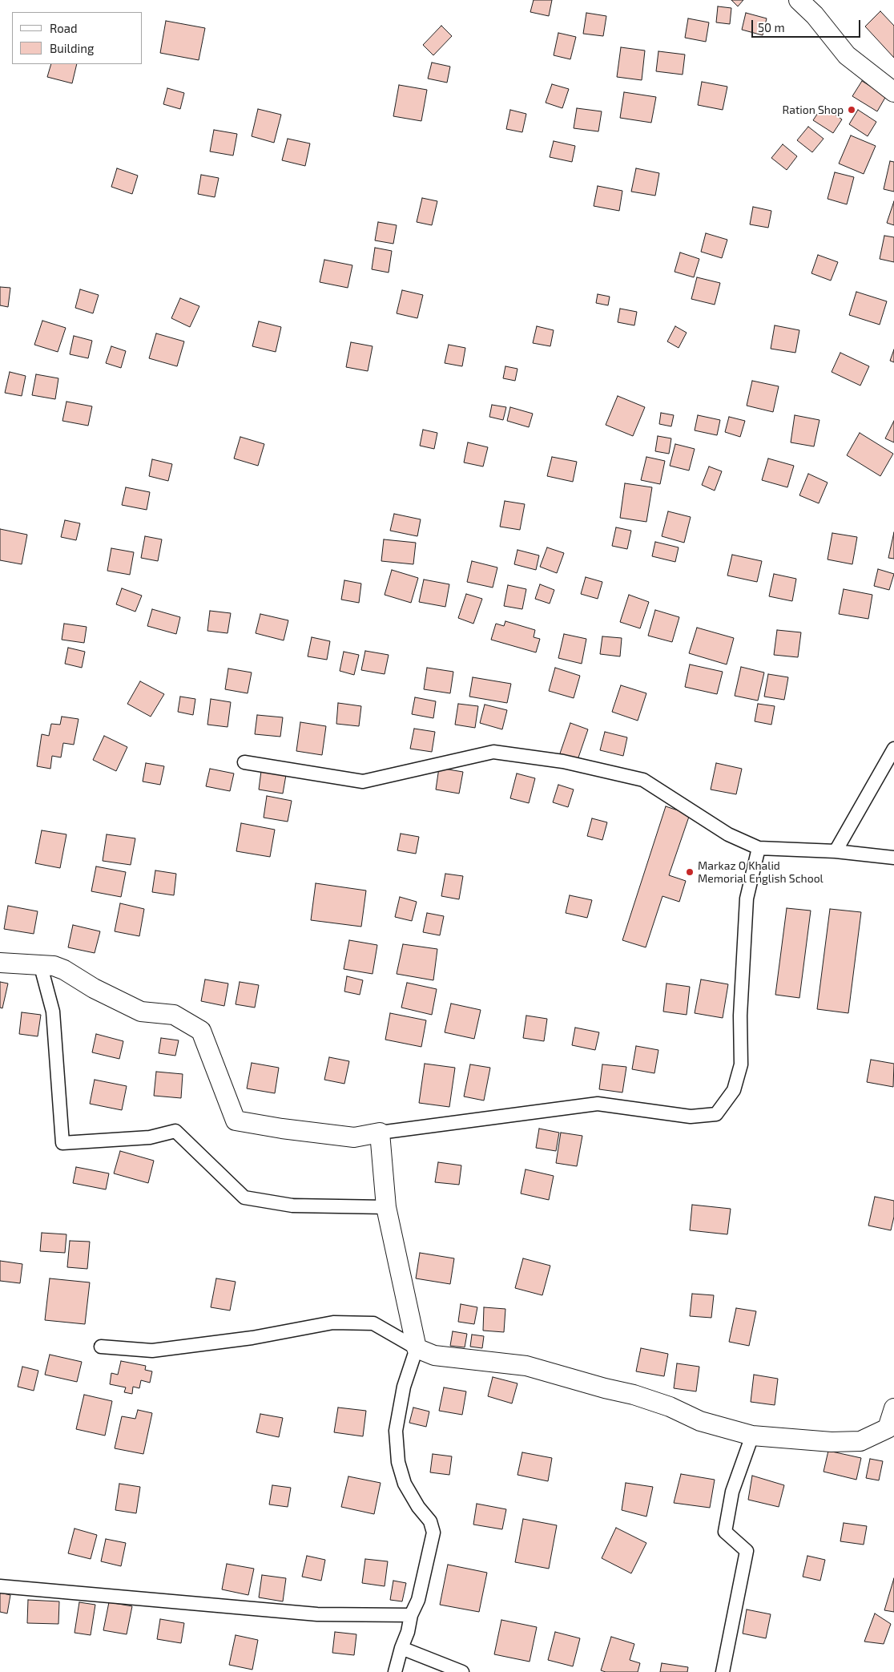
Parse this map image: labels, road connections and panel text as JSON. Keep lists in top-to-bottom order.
{
  "places": ["Ration Shop", "Markaz O Khalid Memorial English School"],
  "legend": ["Road", "Building"],
  "scale_bar": "50 m"
}
